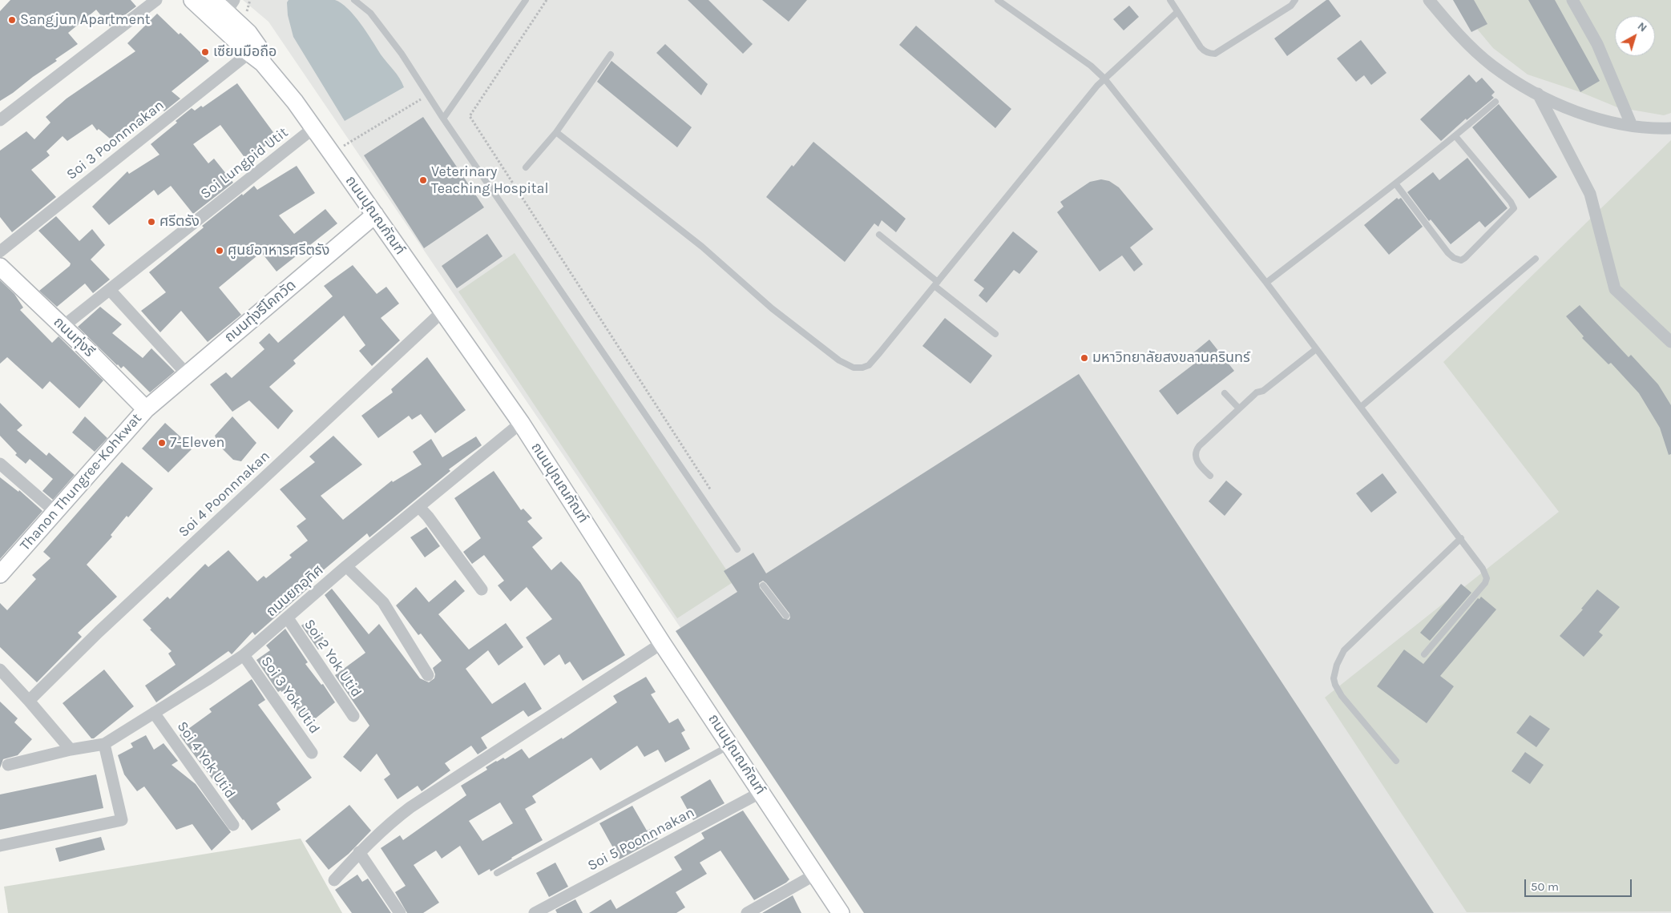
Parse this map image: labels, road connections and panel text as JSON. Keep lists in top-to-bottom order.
{
  "streets": {
    "street": [
      "Soi 3 Poonnnakan",
      "Soi Lungpid Utit",
      "ถนนปุณณกัณฑ์",
      "ถนนทุ่งรีโคกวัด",
      "ถนนทุ่งรี",
      "Thanon Thungree-Kohkwat",
      "Soi 4 Poonnnakan",
      "ถนนยกอุทิศ",
      "Soi 2 Yok Utid",
      "Soi 3 Yok Utid",
      "Soi 4 Yok Utid",
      "Soi 5 Poonnnakan"
    ]
  },
  "crossings": [
    ["Soi 3 Poonnnakan", "ถนนปุณณกัณฑ์"],
    ["Soi Lungpid Utit", "ถนนปุณณกัณฑ์"],
    ["Soi Lungpid Utit", "ถนนทุ่งรี"],
    ["ถนนปุณณกัณฑ์", "ถนนทุ่งรีโคกวัด"],
    ["ถนนปุณณกัณฑ์", "Soi 4 Poonnnakan"],
    ["ถนนปุณณกัณฑ์", "ถนนยกอุทิศ"],
    ["ถนนปุณณกัณฑ์", "Soi 5 Poonnnakan"],
    ["ถนนทุ่งรีโคกวัด", "ถนนทุ่งรี"],
    ["ถนนทุ่งรีโคกวัด", "Thanon Thungree-Kohkwat"],
    ["ถนนทุ่งรี", "Thanon Thungree-Kohkwat"],
    ["ถนนยกอุทิศ", "Soi 2 Yok Utid"],
    ["ถนนยกอุทิศ", "Soi 3 Yok Utid"],
    ["ถนนยกอุทิศ", "Soi 4 Yok Utid"]
  ],
  "places": [
    "Sangjun Apartment",
    "เซียนมือถือ",
    "Veterinary Teaching Hospital",
    "ศรีตรัง",
    "ศูนย์อาหารศรีตรัง",
    "มหาวิทยาลัยสงขลานครินทร์",
    "7-Eleven"
  ],
  "scale_bar": "50 m",
  "north": "top right"
}
